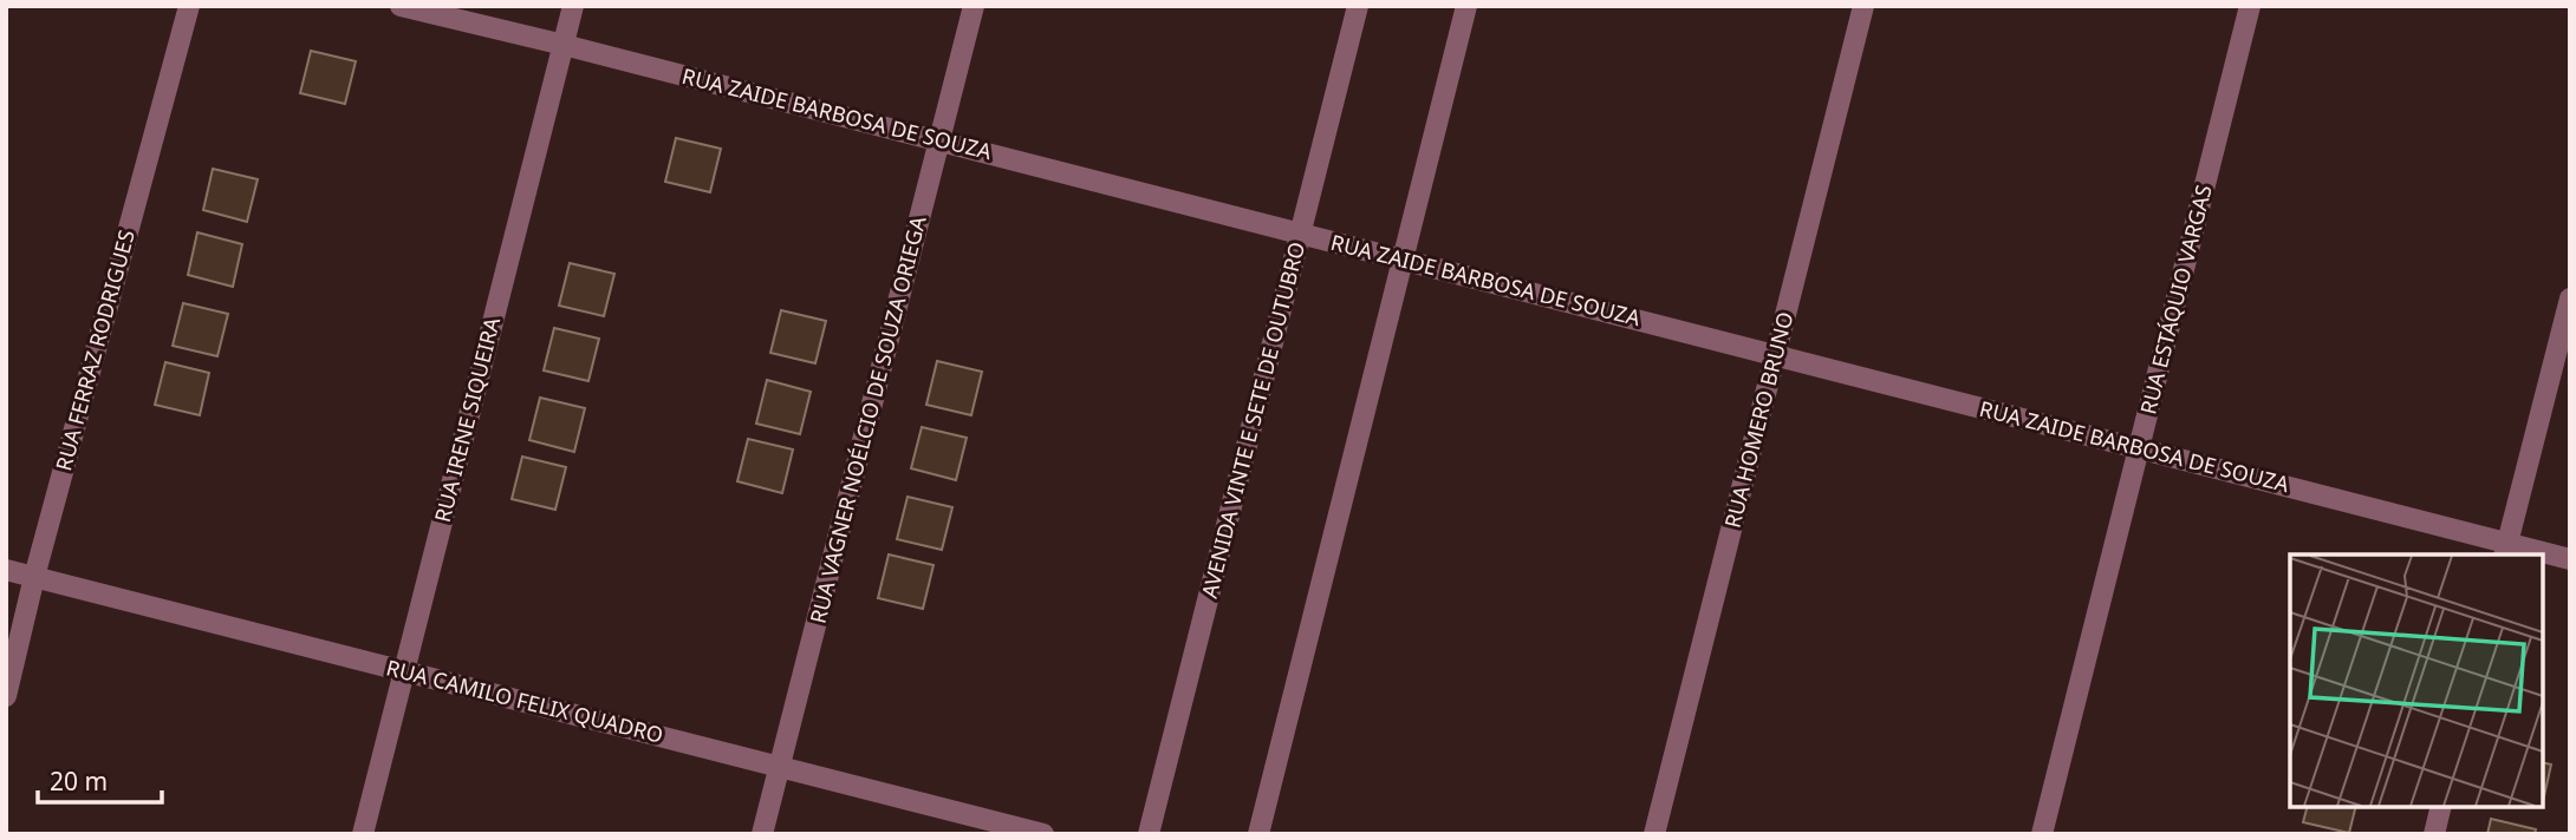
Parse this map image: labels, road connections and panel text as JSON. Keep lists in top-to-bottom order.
{
  "streets": {
    "street": [
      "RUA ZAIDE BARBOSA DE SOUZA",
      "RUA ESTÁQUIO VARGAS",
      "RUA FERRAZ RODRIGUES",
      "RUA IRENE SIQUEIRA",
      "RUA VAGNER NOÉLCIO DE SOUZA ORIEGA",
      "AVENIDA VINTE E SETE DE OUTUBRO",
      "RUA HOMERO BRUNO",
      "RUA CAMILO FELIX QUADRO"
    ]
  },
  "crossings": [
    ["RUA ZAIDE BARBOSA DE SOUZA", "RUA ESTÁQUIO VARGAS"],
    ["RUA ZAIDE BARBOSA DE SOUZA", "RUA IRENE SIQUEIRA"],
    ["RUA ZAIDE BARBOSA DE SOUZA", "RUA VAGNER NOÉLCIO DE SOUZA ORIEGA"],
    ["RUA ZAIDE BARBOSA DE SOUZA", "AVENIDA VINTE E SETE DE OUTUBRO"],
    ["RUA ZAIDE BARBOSA DE SOUZA", "RUA HOMERO BRUNO"],
    ["RUA FERRAZ RODRIGUES", "RUA CAMILO FELIX QUADRO"],
    ["RUA IRENE SIQUEIRA", "RUA CAMILO FELIX QUADRO"],
    ["RUA VAGNER NOÉLCIO DE SOUZA ORIEGA", "RUA CAMILO FELIX QUADRO"]
  ],
  "scale_bar": "20 m"
}
